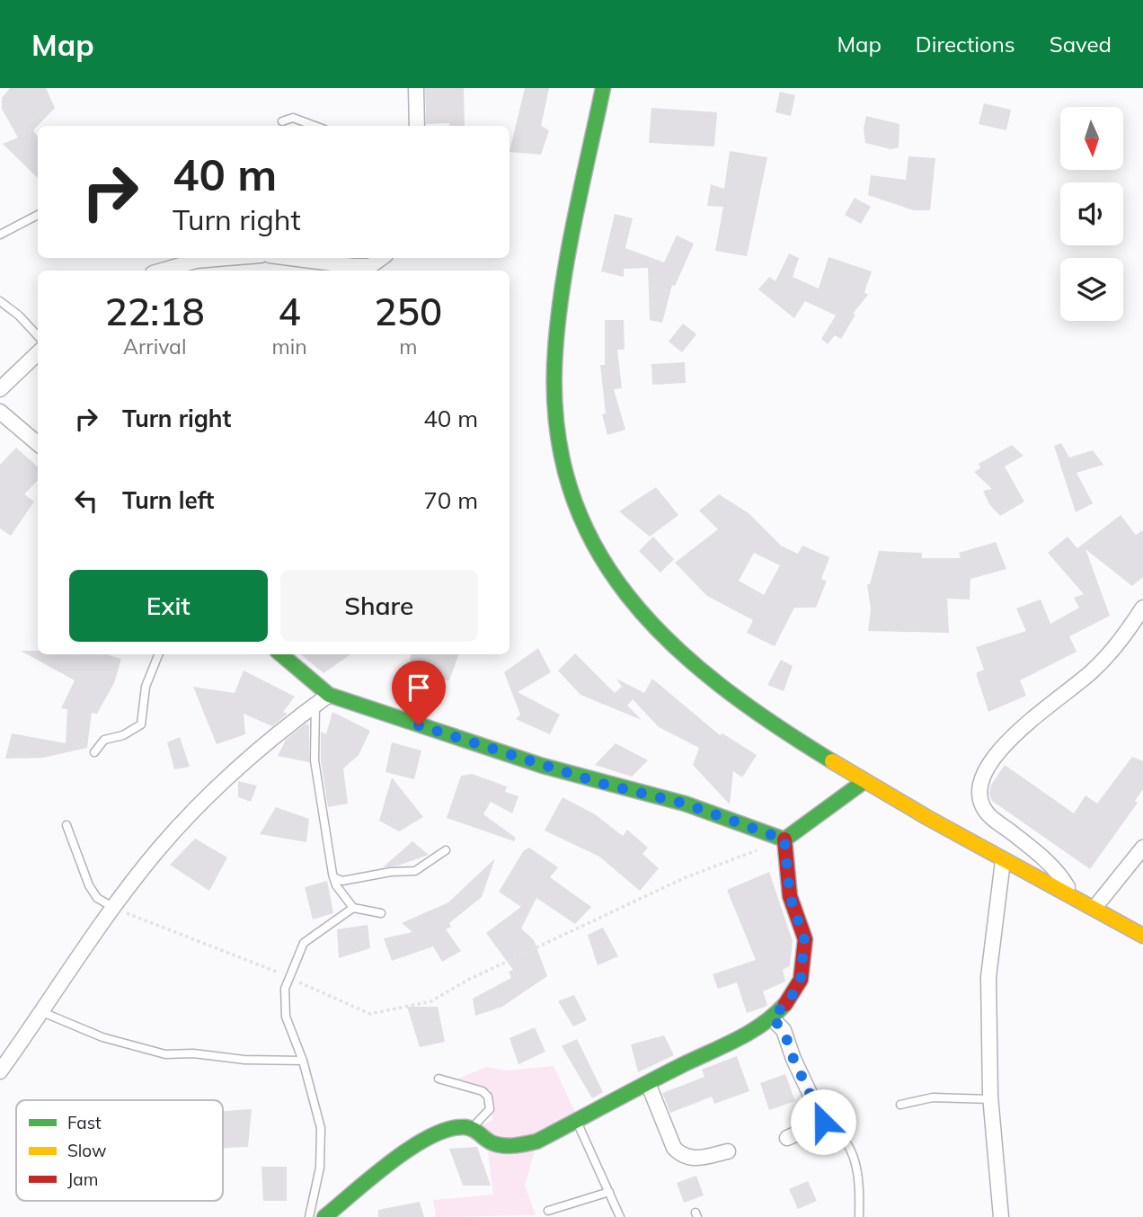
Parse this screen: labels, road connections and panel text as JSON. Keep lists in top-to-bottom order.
{
  "legend": ["Fast", "Slow", "Jam"],
  "north": "bottom",
  "page": {
    "header": "Map",
    "nav": ["Map", "Directions", "Saved"],
    "turn": ["40 m", "Turn right"],
    "eta": [
      "22:18",
      "Arrival",
      "4",
      "min",
      "250",
      "m"
    ],
    "list": [
      {
        "name": "Turn right",
        "value": "40 m"
      },
      {
        "name": "Turn left",
        "value": "70 m"
      }
    ],
    "buttons": ["Exit", "Share"]
  }
}
